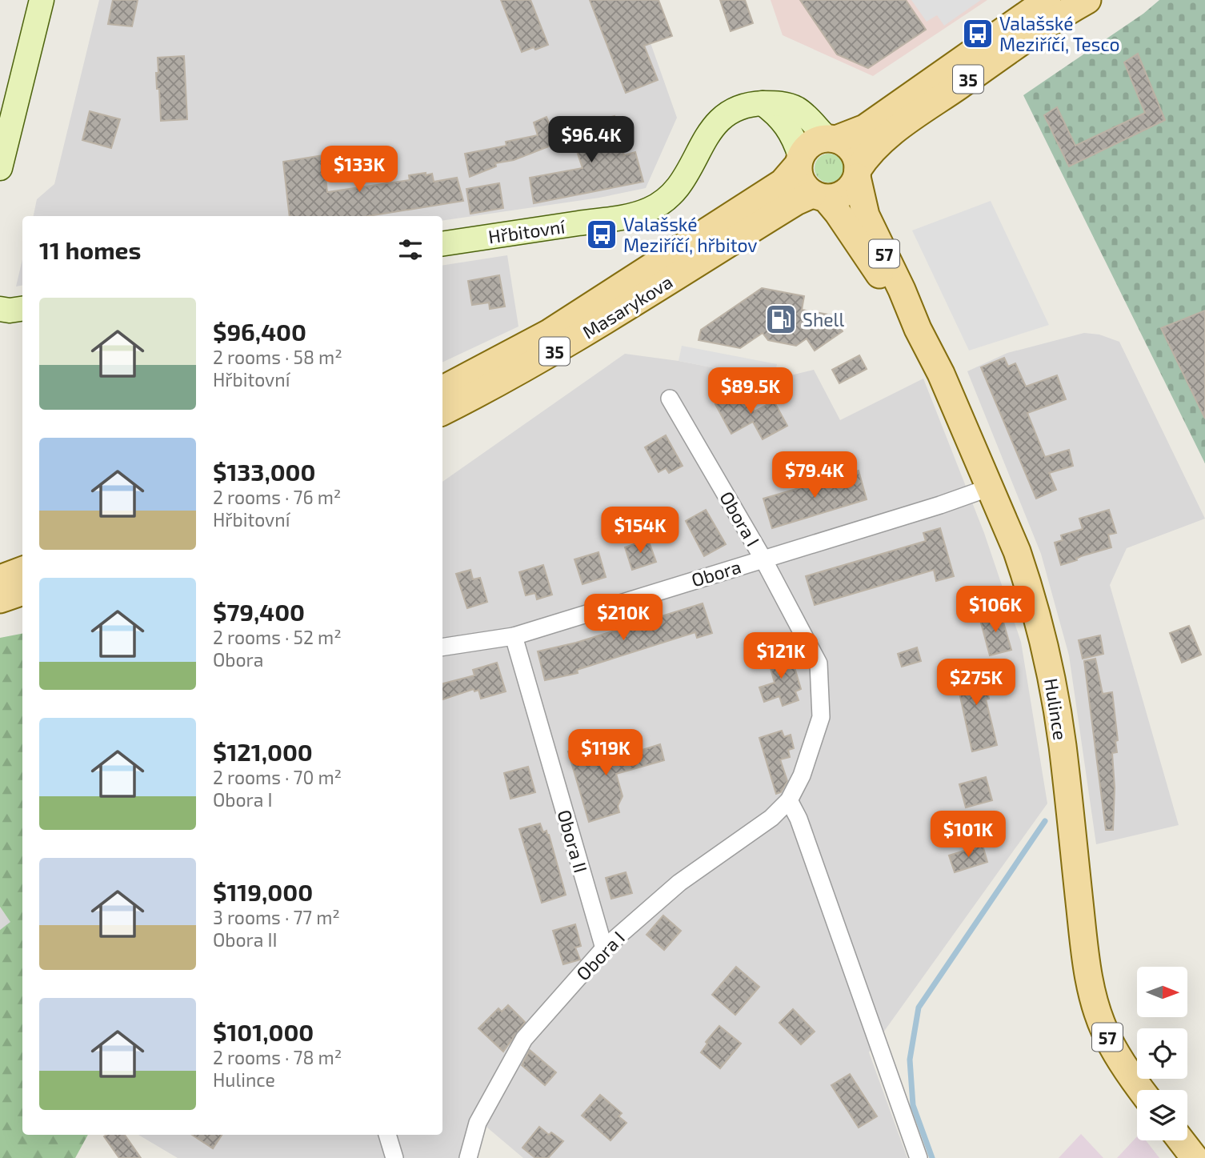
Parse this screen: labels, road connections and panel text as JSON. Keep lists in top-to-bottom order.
{
  "streets": {
    "main road": [
      "35",
      "57",
      "Masarykova",
      "Hulince"
    ],
    "street": [
      "Hřbitovní",
      "Obora I",
      "Obora",
      "Obora II"
    ]
  },
  "crossings": [
    ["35", "Hřbitovní"],
    ["35", "Masarykova"],
    ["35", "Hulince"],
    ["Hřbitovní", "Masarykova"],
    ["Hřbitovní", "Hulince"],
    ["Masarykova", "Hulince"],
    ["Obora I", "Obora"],
    ["Obora I", "Obora II"],
    ["Obora", "Hulince"],
    ["Obora", "Obora II"]
  ],
  "places": {
    "bus stop": ["Valašské Meziříčí, Tesco", "Valašské Meziříčí, hřbitov"],
    "fuel station": ["Shell"]
  },
  "north": "right",
  "page": {
    "price": [
      "$96.4K",
      "$133K",
      "$89.5K",
      "$79.4K",
      "$154K",
      "$106K",
      "$210K",
      "$121K",
      "$275K",
      "$119K",
      "$101K"
    ],
    "heading": "11 homes",
    "list": [
      {
        "name": "$96,400",
        "note": "2 rooms · 58 m² · Hřbitovní"
      },
      {
        "name": "$133,000",
        "note": "2 rooms · 76 m² · Hřbitovní"
      },
      {
        "name": "$79,400",
        "note": "2 rooms · 52 m² · Obora"
      },
      {
        "name": "$121,000",
        "note": "2 rooms · 70 m² · Obora I"
      },
      {
        "name": "$119,000",
        "note": "3 rooms · 77 m² · Obora II"
      },
      {
        "name": "$101,000",
        "note": "2 rooms · 78 m² · Hulince"
      }
    ]
  }
}
